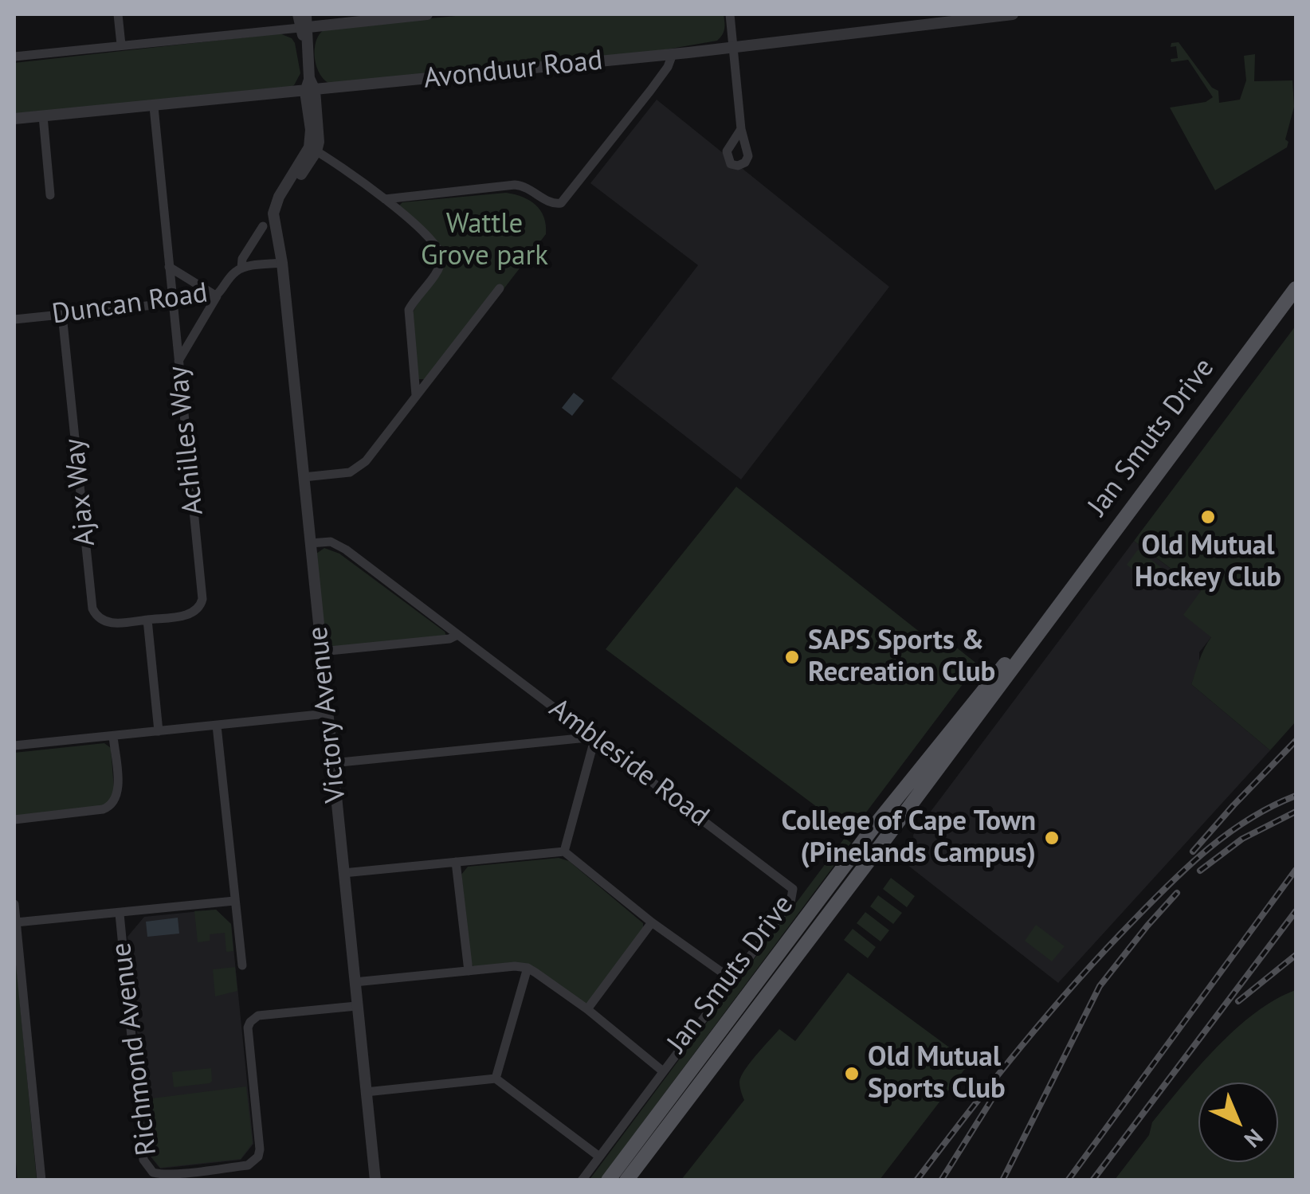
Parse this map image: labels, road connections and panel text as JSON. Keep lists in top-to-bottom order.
{
  "streets": {
    "main road": ["Jan Smuts Drive"],
    "street": [
      "Avonduur Road",
      "Duncan Road",
      "Achilles Way",
      "Ajax Way",
      "Victory Avenue",
      "Ambleside Road",
      "Richmond Avenue"
    ]
  },
  "crossings": [
    ["Avonduur Road", "Achilles Way"],
    ["Duncan Road", "Achilles Way"],
    ["Duncan Road", "Ajax Way"],
    ["Duncan Road", "Victory Avenue"],
    ["Achilles Way", "Ajax Way"],
    ["Victory Avenue", "Ambleside Road"],
    ["Victory Avenue", "Richmond Avenue"]
  ],
  "parks": ["Wattle Grove park"],
  "places": [
    "Old Mutual Hockey Club",
    "SAPS Sports & Recreation Club",
    "College of Cape Town (Pinelands Campus)",
    "Old Mutual Sports Club"
  ],
  "north": "bottom right"
}
